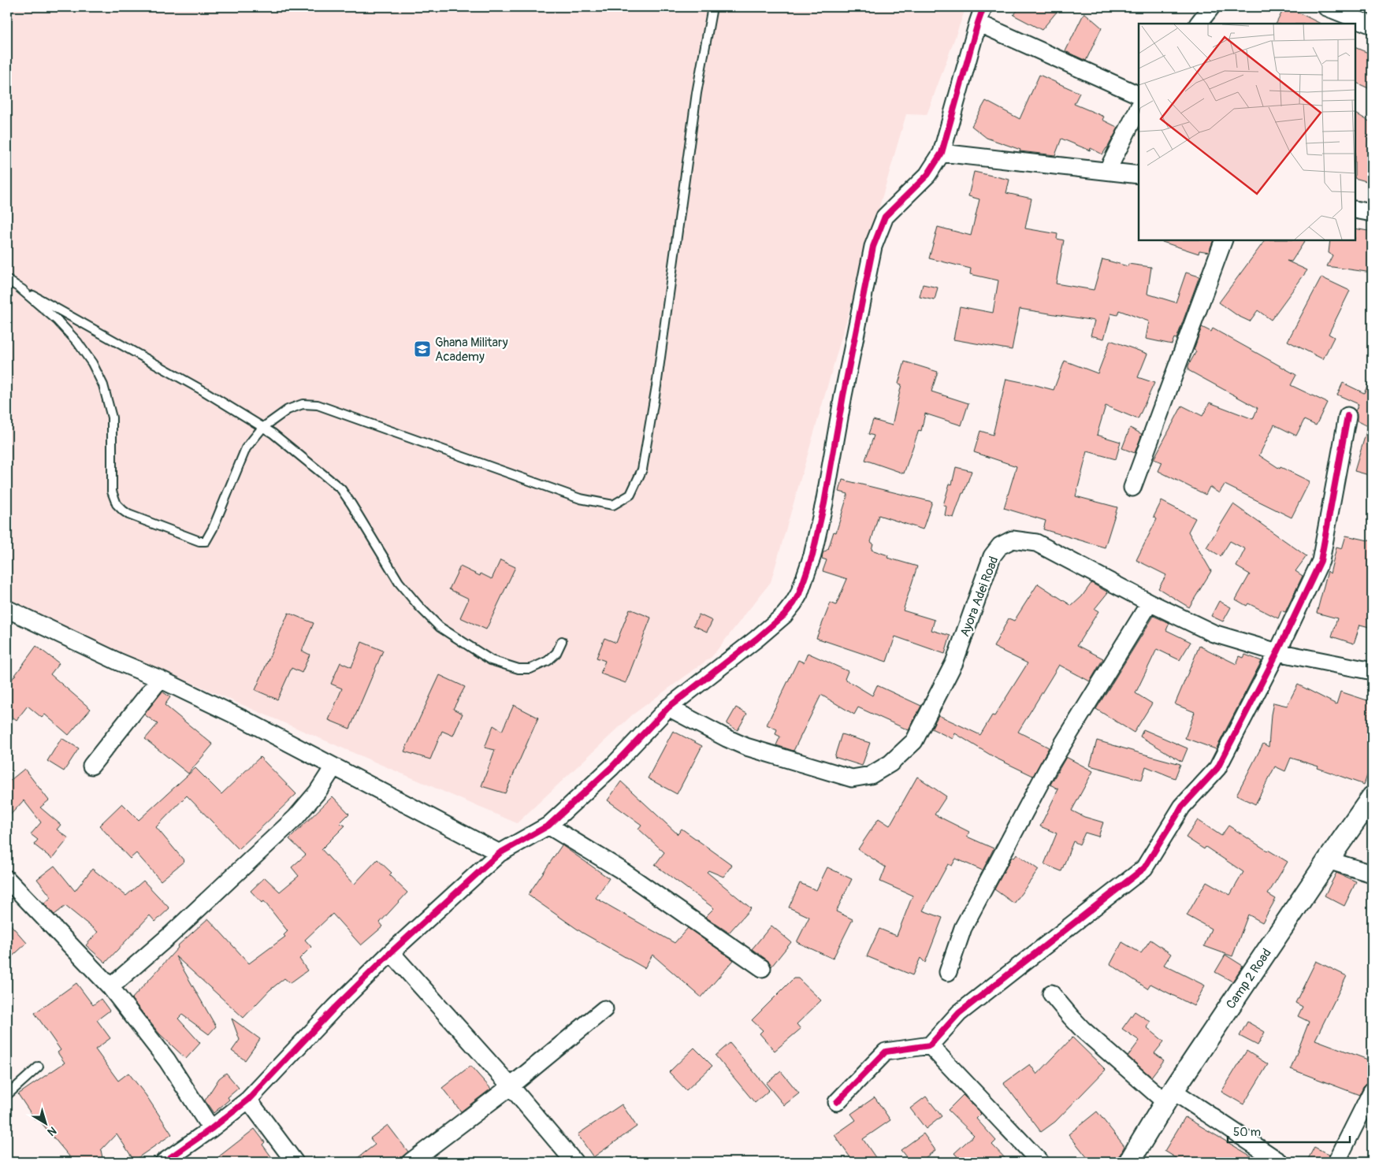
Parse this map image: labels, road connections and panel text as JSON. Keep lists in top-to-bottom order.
{
  "streets": {
    "street": ["Ayora Adei Road", "Camp 2 Road"]
  },
  "places": {
    "school or university": ["Ghana Military Academy"]
  },
  "scale_bar": "50 m",
  "north": "bottom right"
}
